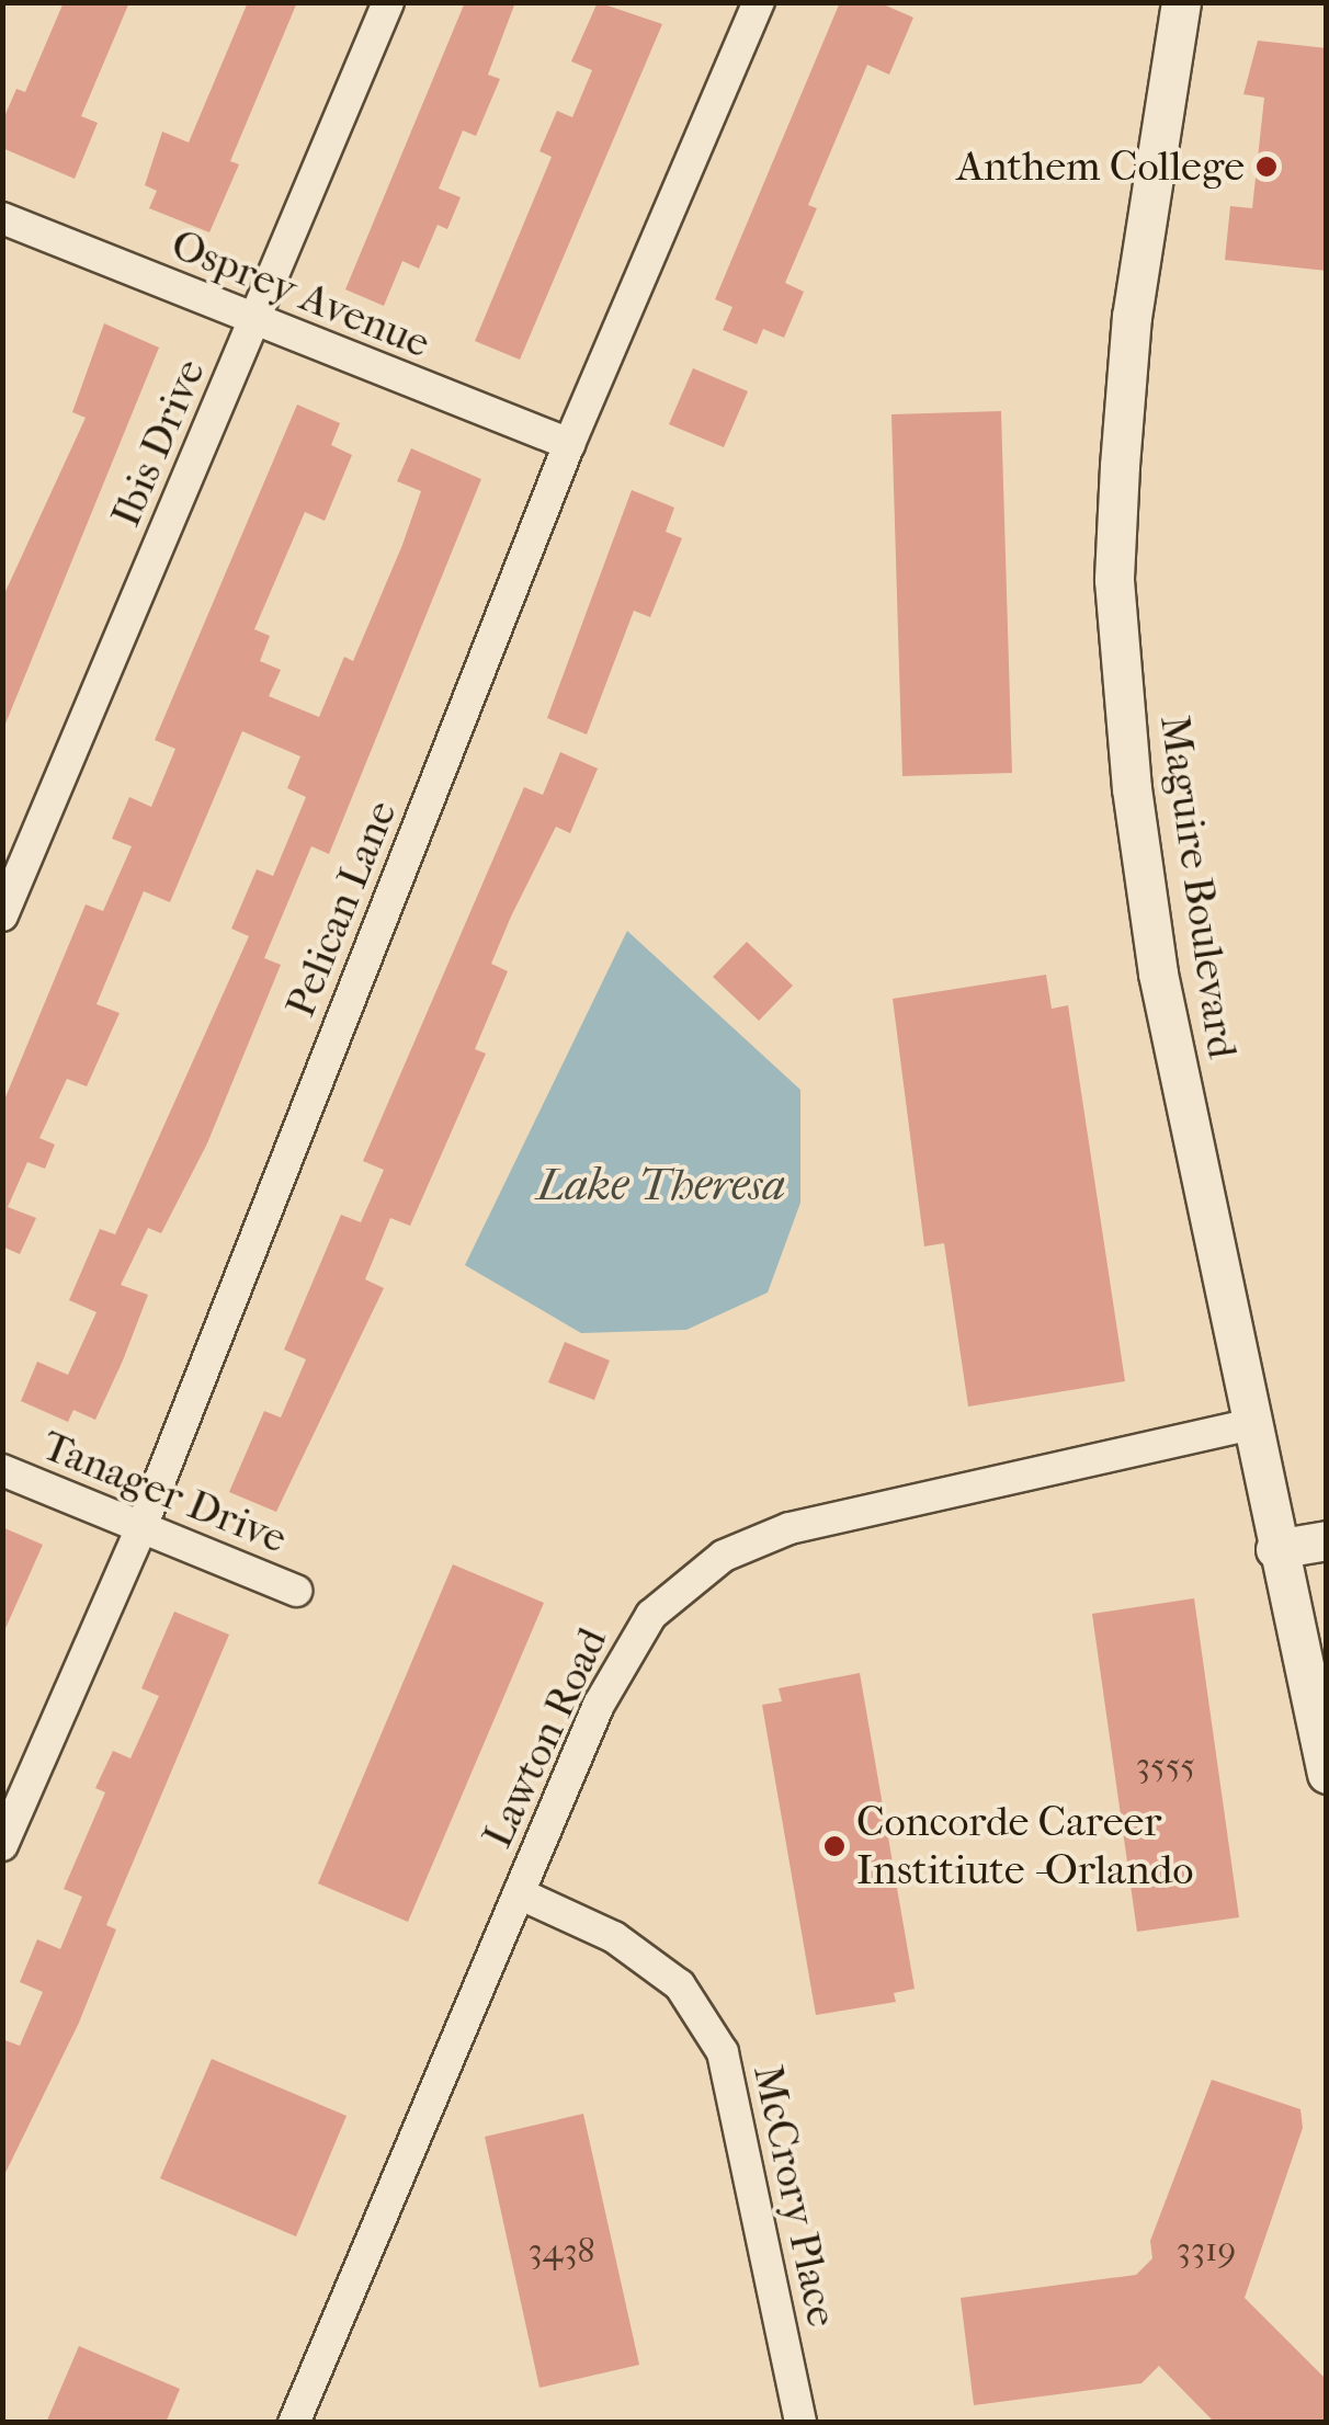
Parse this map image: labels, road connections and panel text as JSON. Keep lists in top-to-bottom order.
{
  "streets": {
    "street": [
      "Osprey Avenue",
      "Ibis Drive",
      "Maguire Boulevard",
      "Pelican Lane",
      "Tanager Drive",
      "Lawton Road",
      "McCrory Place"
    ]
  },
  "crossings": [
    ["Osprey Avenue", "Ibis Drive"],
    ["Osprey Avenue", "Pelican Lane"],
    ["Maguire Boulevard", "Lawton Road"],
    ["Pelican Lane", "Tanager Drive"],
    ["Lawton Road", "McCrory Place"]
  ],
  "water": ["Lake Theresa"],
  "places": ["Anthem College", "Concorde Career Institiute -Orlando"],
  "house_numbers": ["3555", "3319", "3438"]
}
